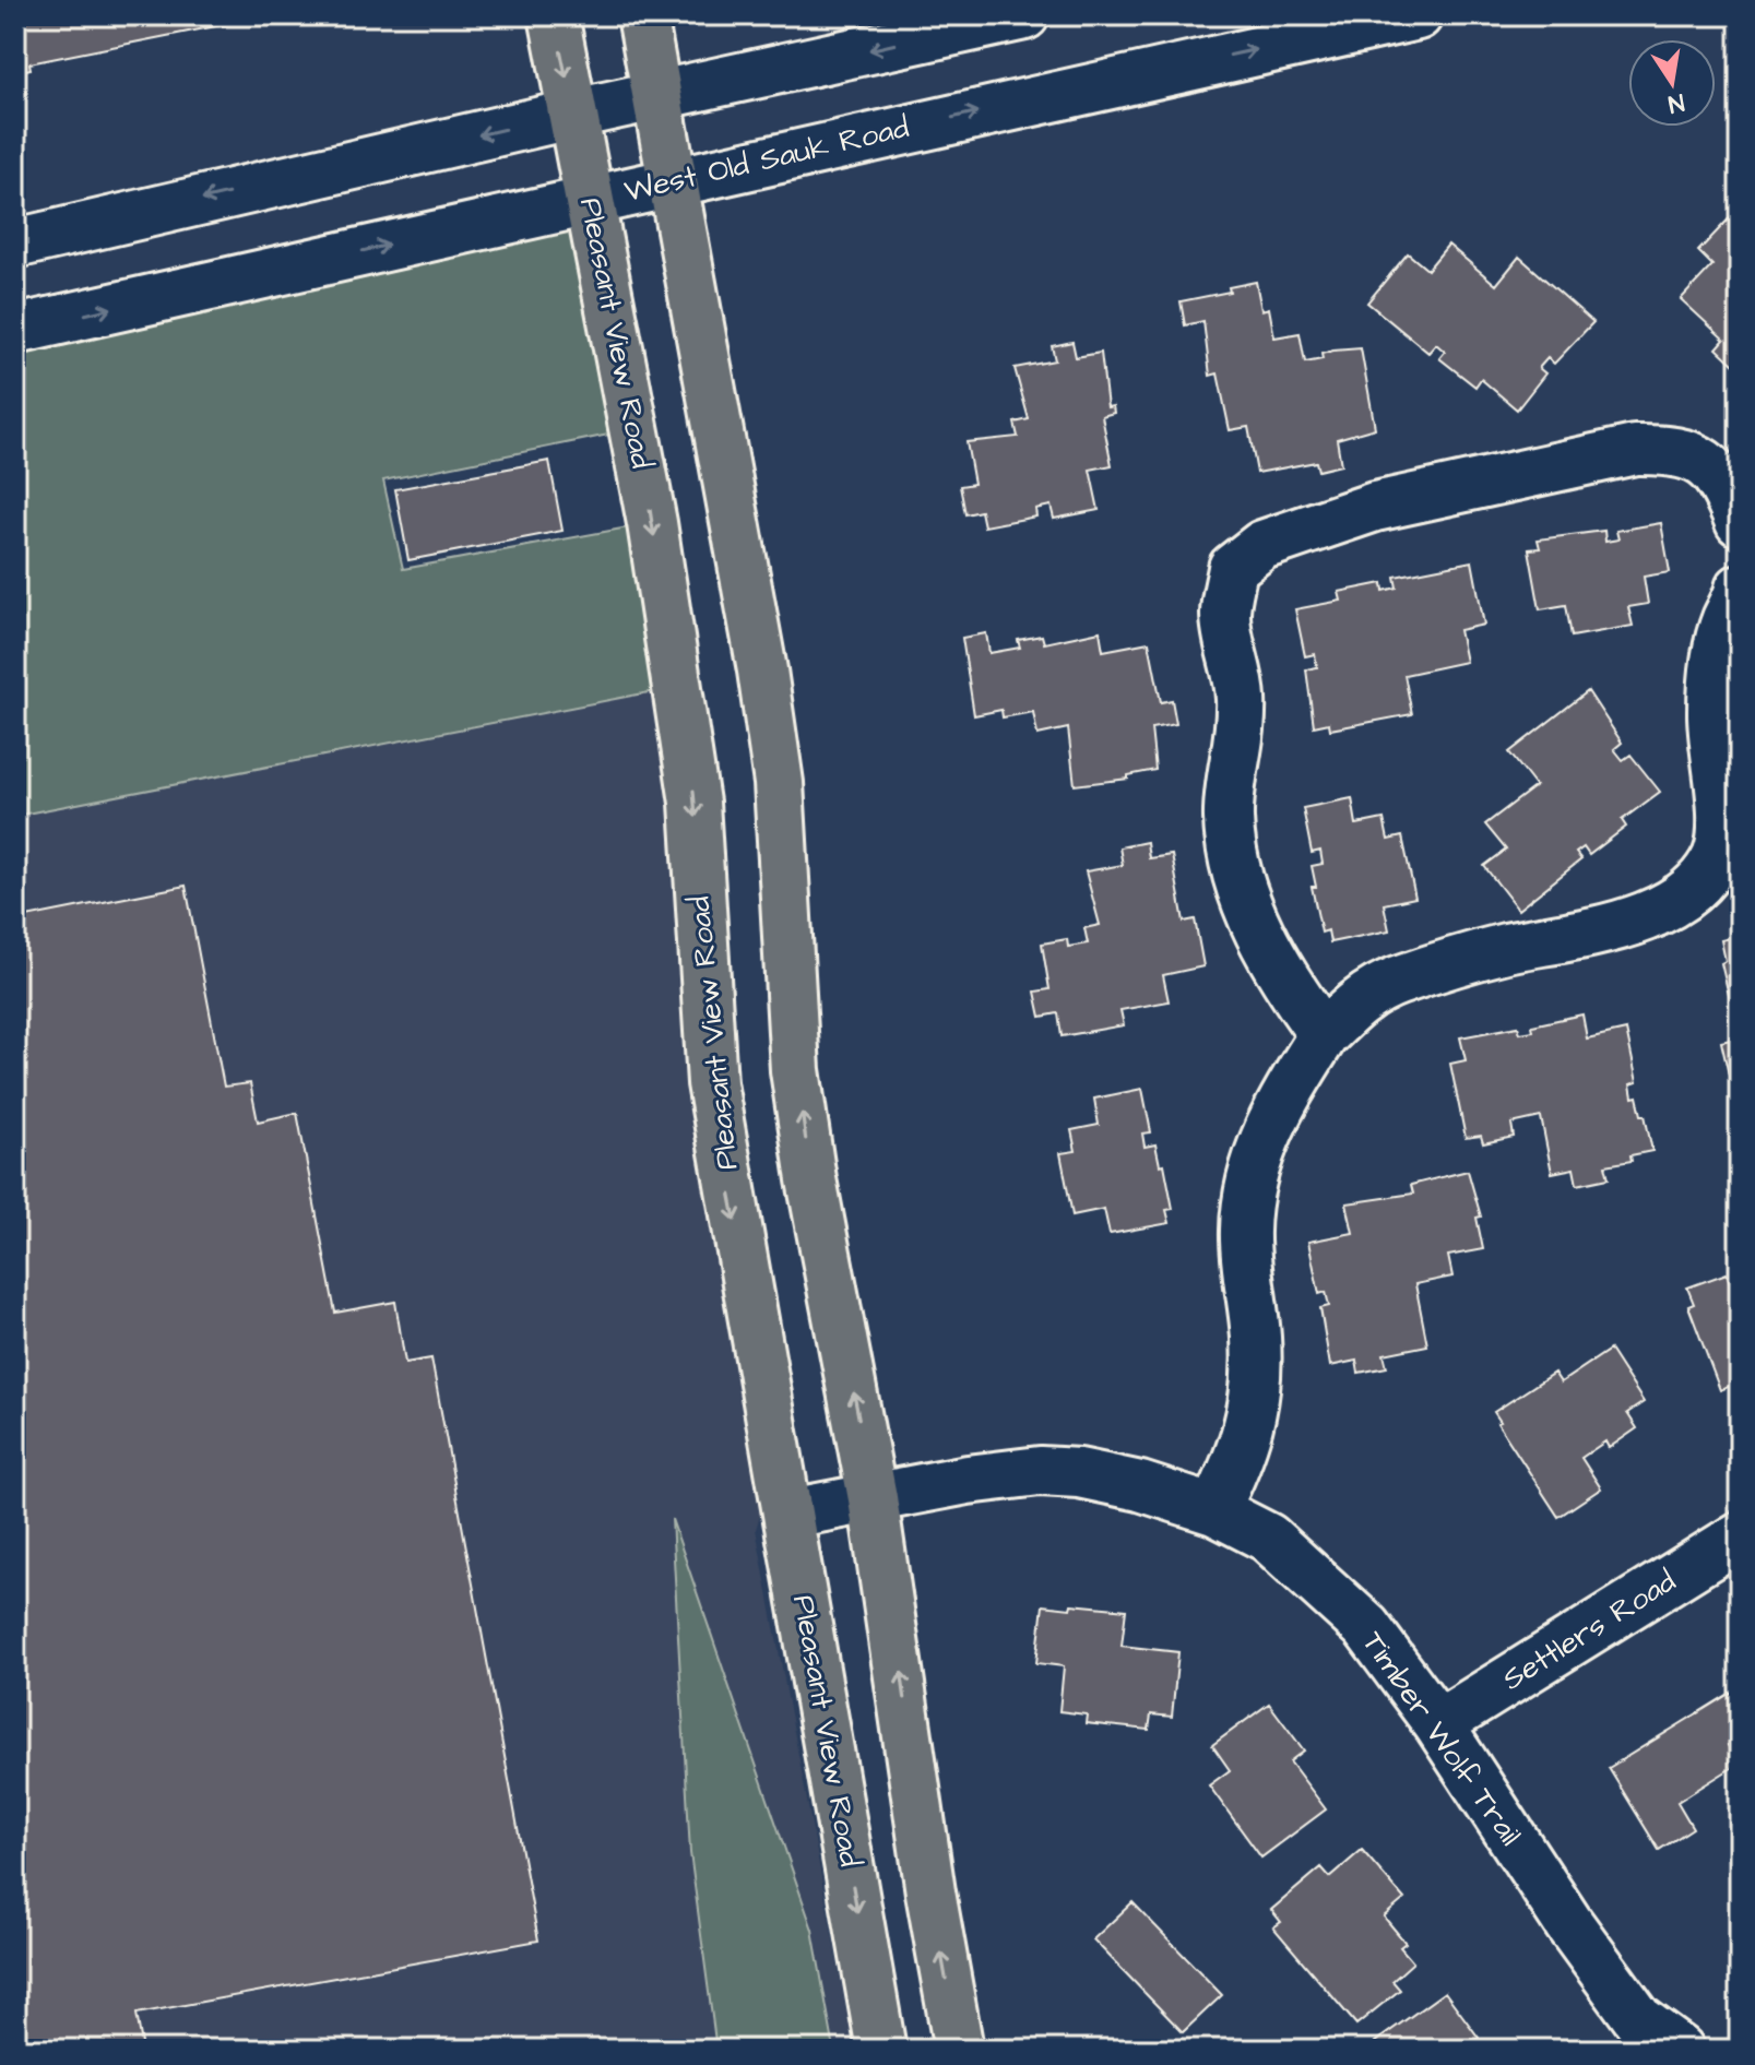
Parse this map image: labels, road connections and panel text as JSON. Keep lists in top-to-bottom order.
{
  "streets": {
    "main road": ["Pleasant View Road"],
    "street": ["West Old Sauk Road", "Settlers Road", "Timber Wolf Trail"]
  },
  "crossings": [
    ["West Old Sauk Road", "Pleasant View Road"],
    ["Pleasant View Road", "Timber Wolf Trail"],
    ["Settlers Road", "Timber Wolf Trail"]
  ],
  "north": "bottom"
}
